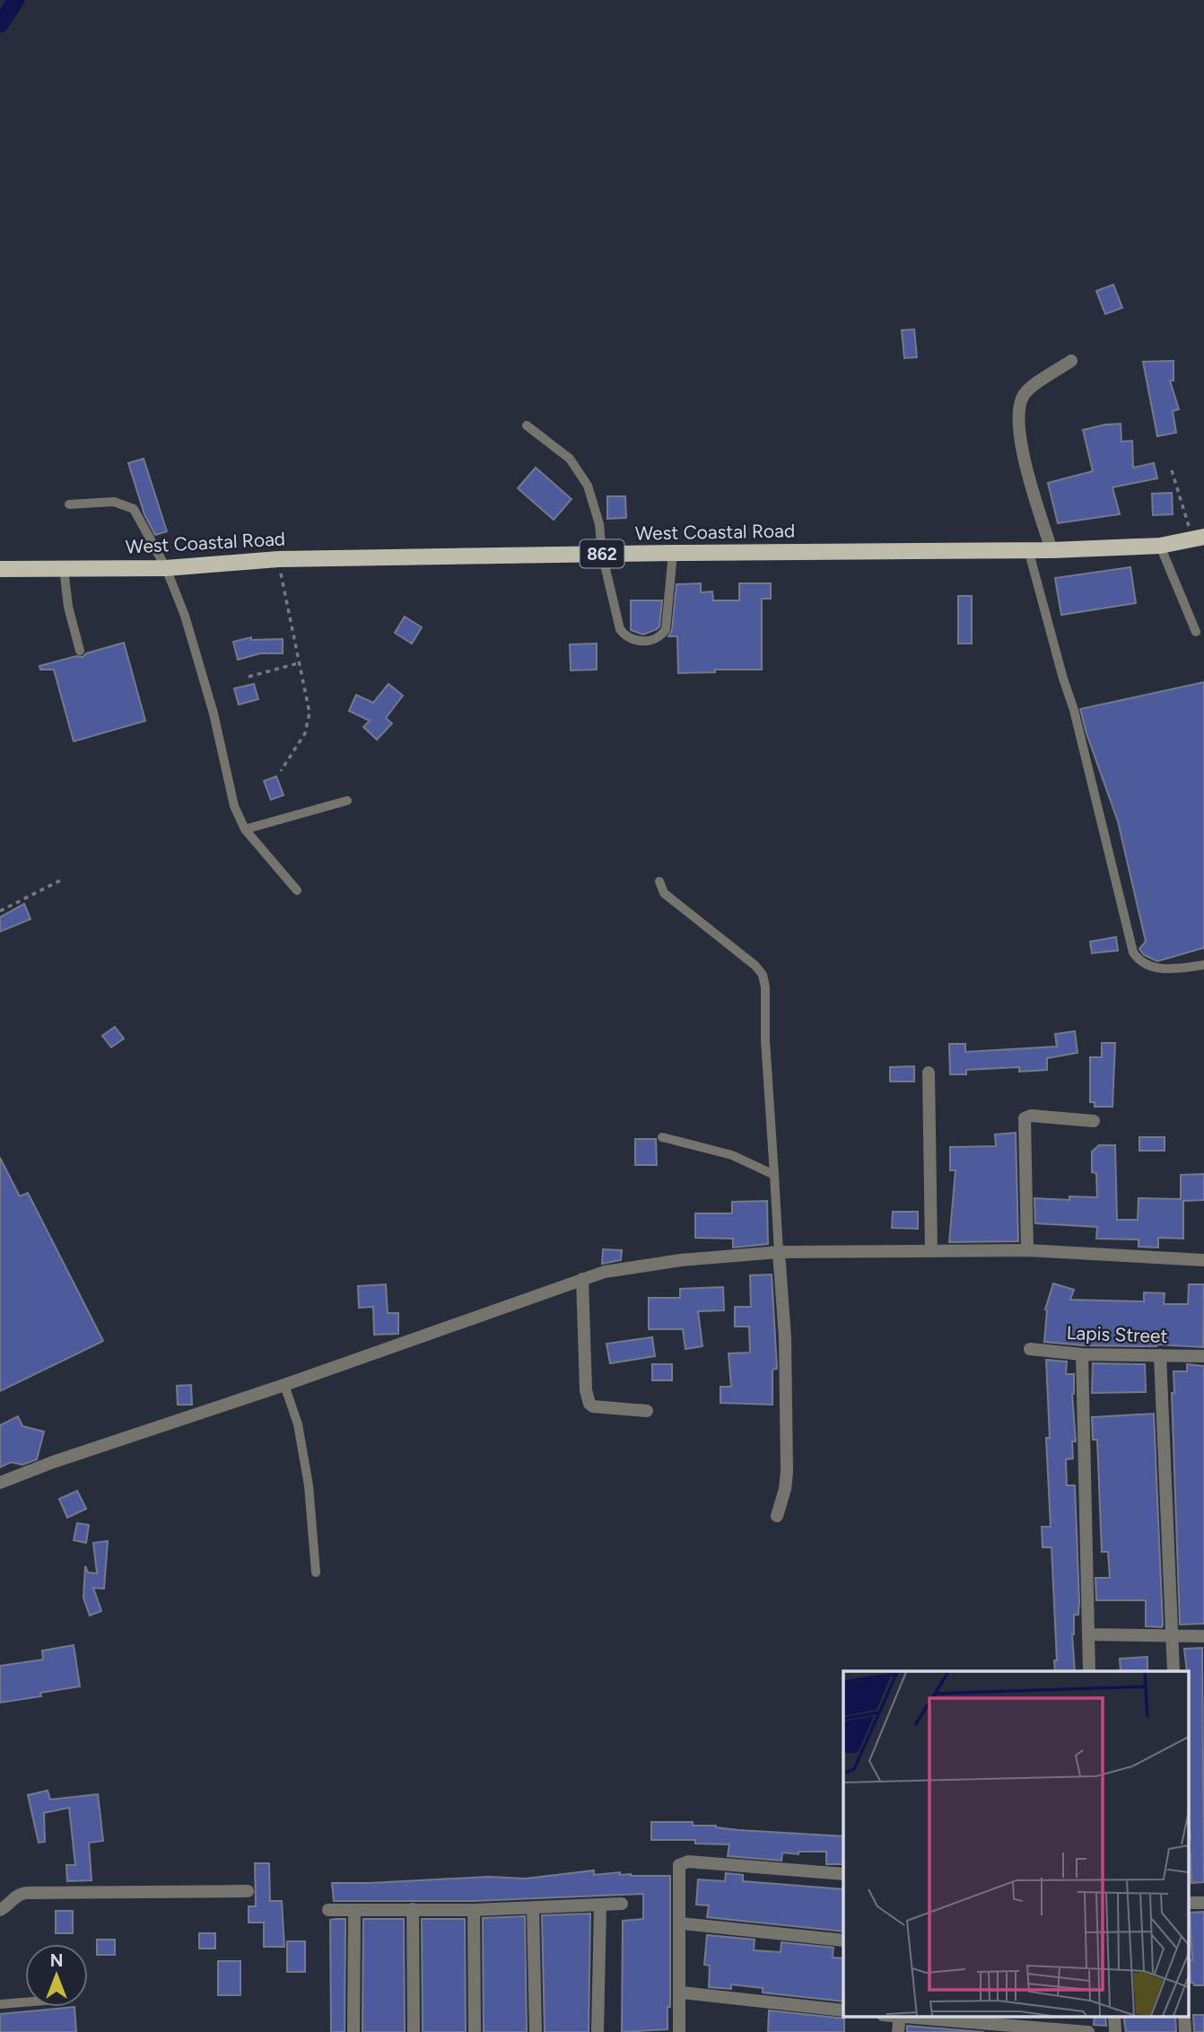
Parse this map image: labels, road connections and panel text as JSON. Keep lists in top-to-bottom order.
{
  "streets": {
    "main road": ["West Coastal Road", "862"],
    "street": ["Lapis Street"]
  },
  "north": "top"
}
